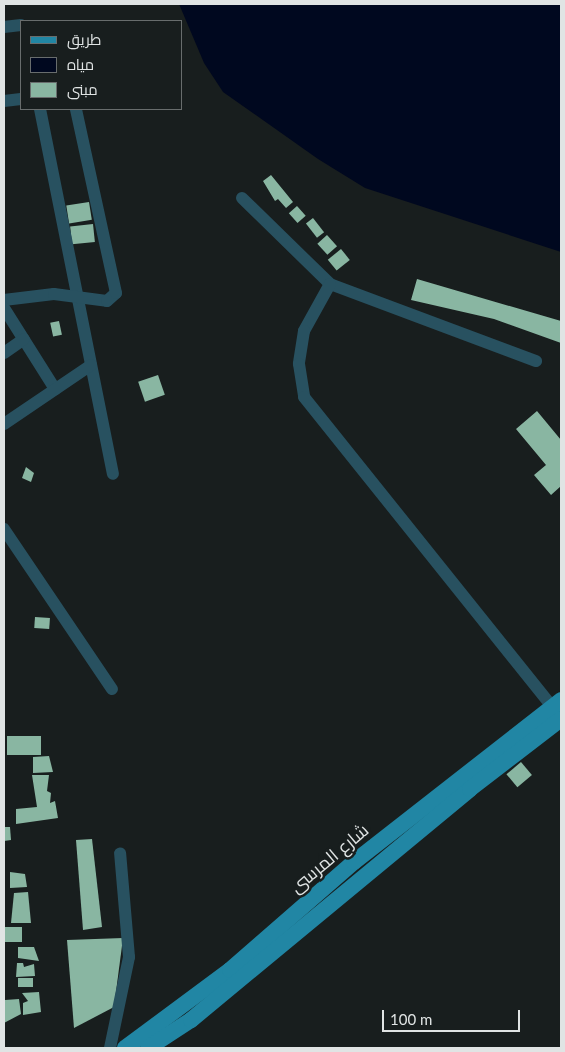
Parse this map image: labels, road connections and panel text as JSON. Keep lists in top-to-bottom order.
{
  "streets": {
    "main road": ["شارع المرسى"]
  },
  "legend": ["طريق", "مياه", "مبنى"],
  "scale_bar": "100 m"
}
